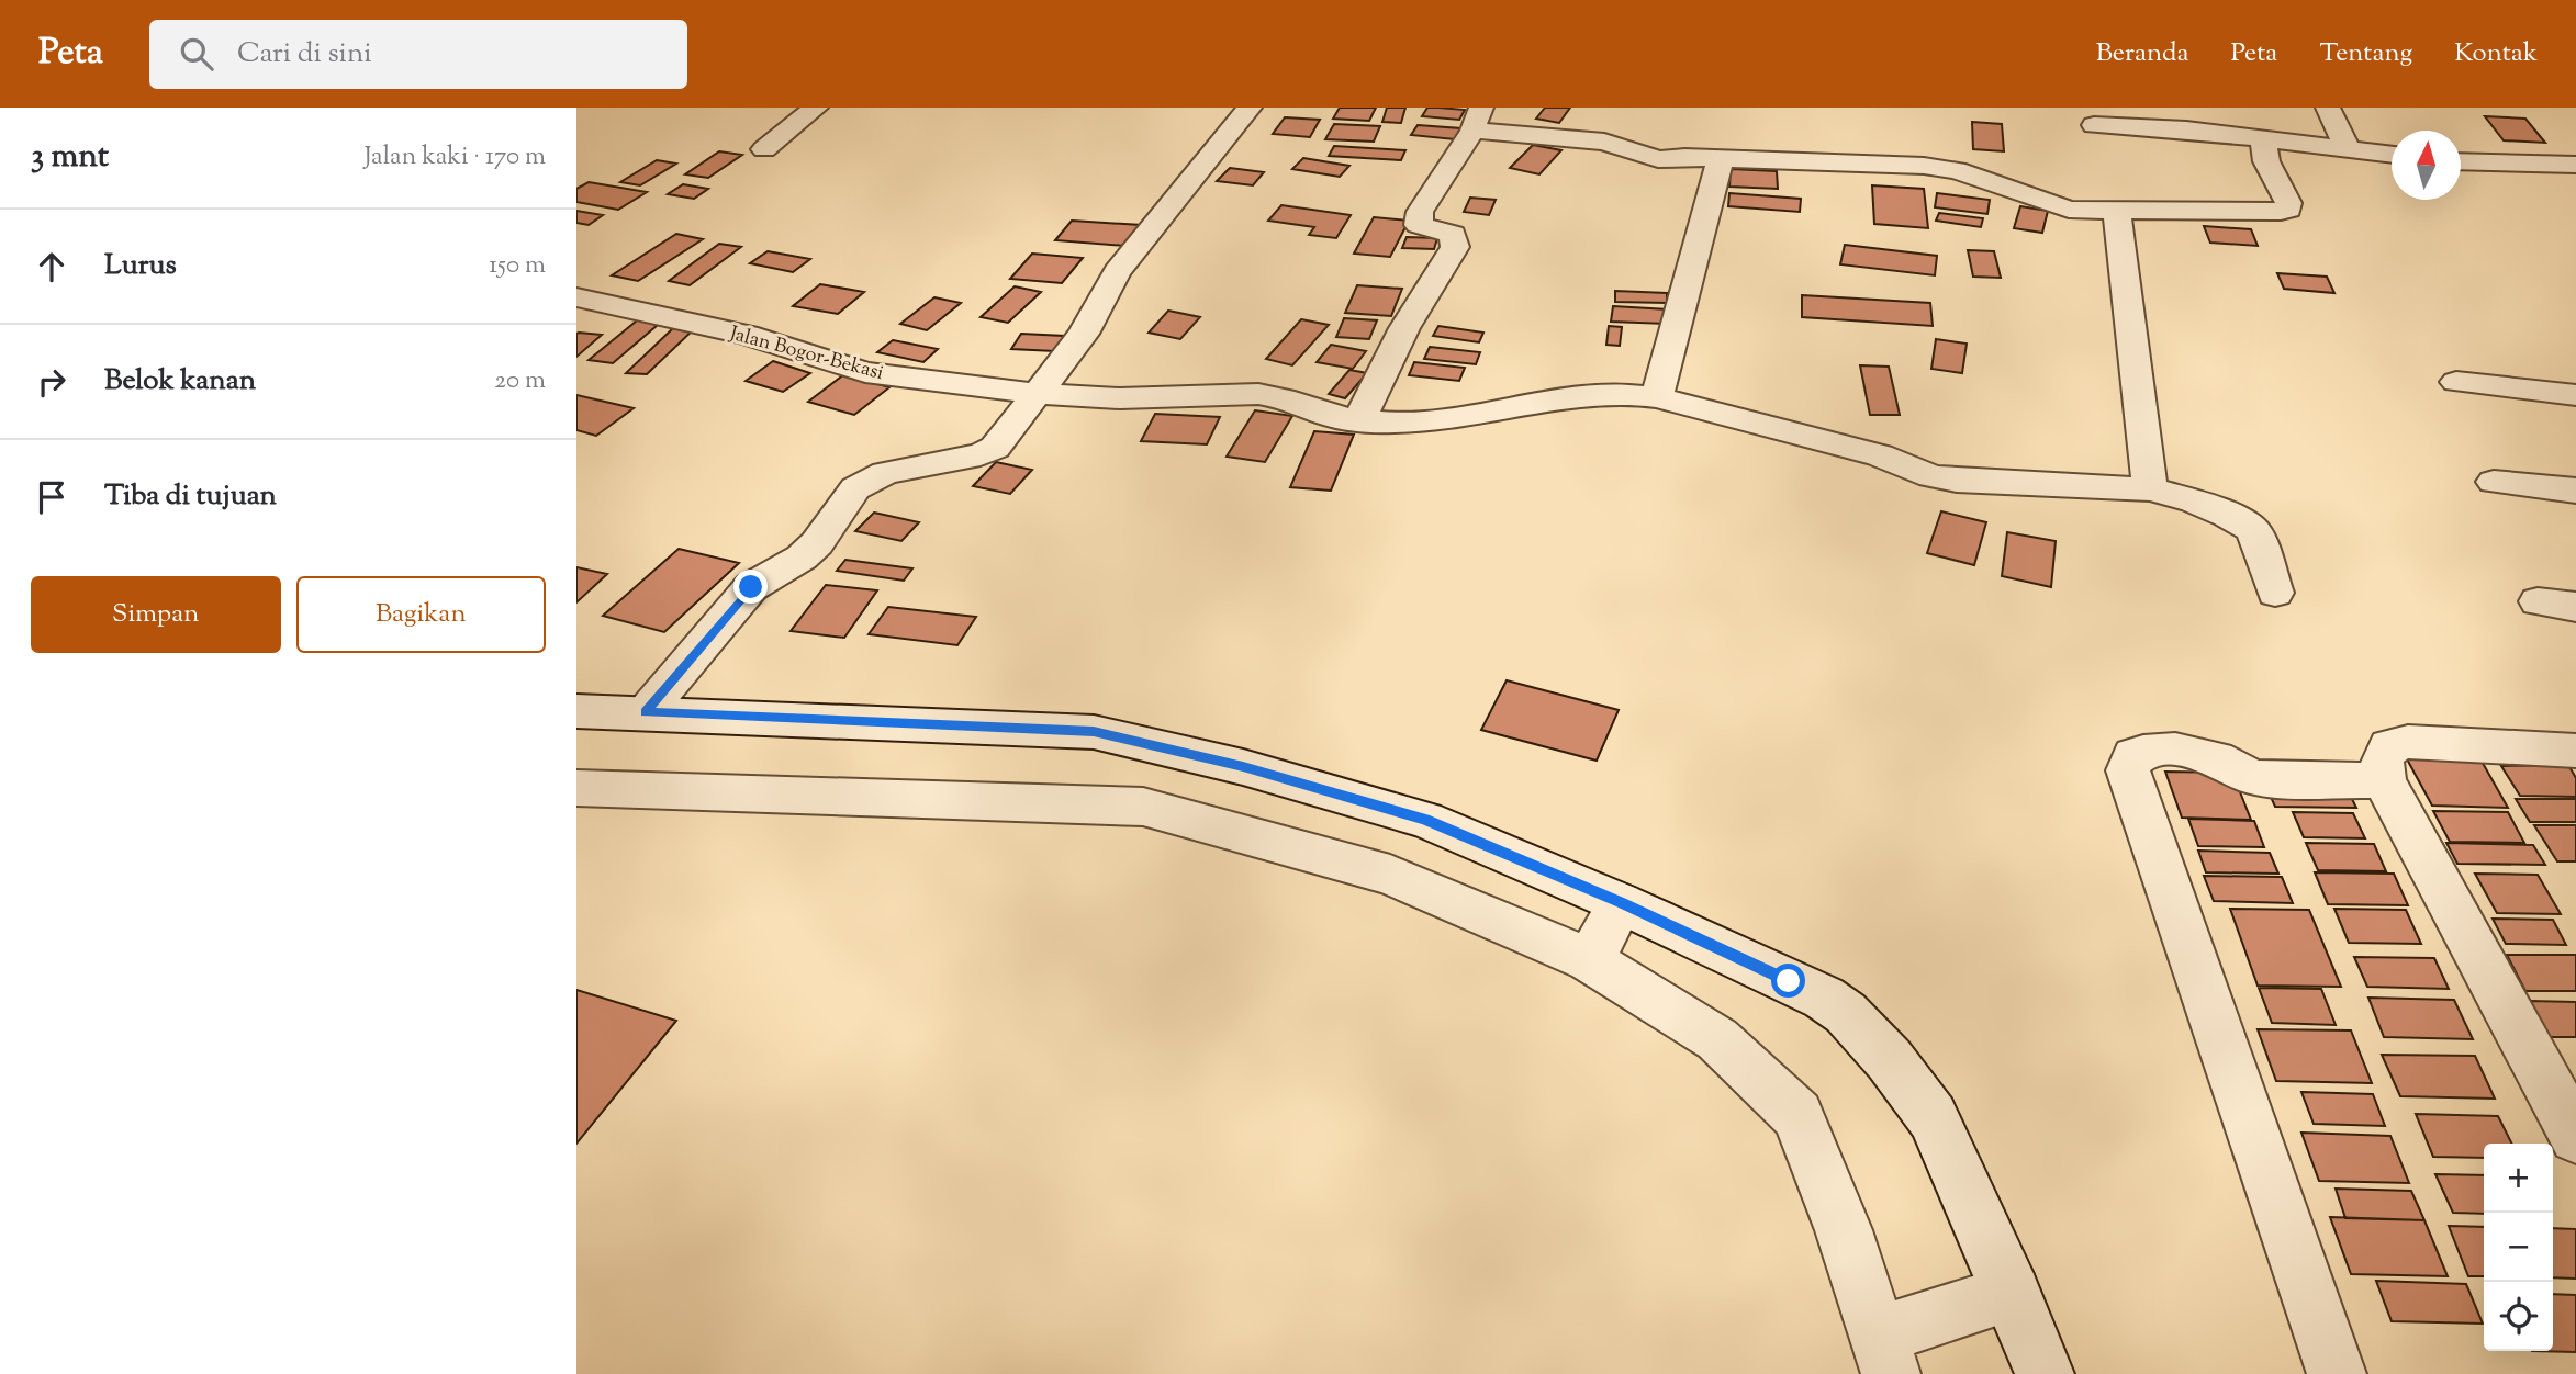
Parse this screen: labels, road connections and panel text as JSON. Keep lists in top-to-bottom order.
{
  "streets": {
    "street": ["Jalan Bogor-Bekasi"]
  },
  "north": "top",
  "page": {
    "header": "Peta",
    "search": "Cari di sini",
    "nav": [
      "Beranda",
      "Peta",
      "Tentang",
      "Kontak"
    ],
    "heading": ["3 mnt", "Jalan kaki · 170 m"],
    "list": [
      ["Lurus", "150 m"],
      ["Belok kanan", "20 m"],
      "Tiba di tujuan"
    ],
    "buttons": ["Simpan", "Bagikan"],
    "map_buttons": ["+", "−"]
  }
}
